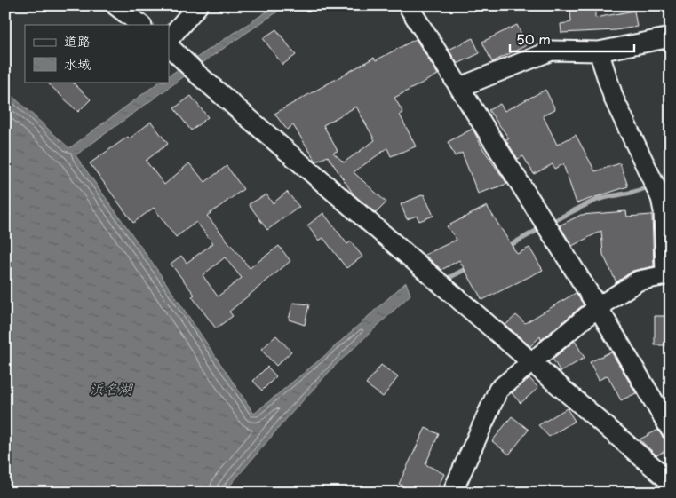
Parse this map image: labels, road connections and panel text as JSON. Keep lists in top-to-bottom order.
{
  "water": ["浜名湖"],
  "legend": ["道路", "水域"],
  "scale_bar": "50 m"
}
